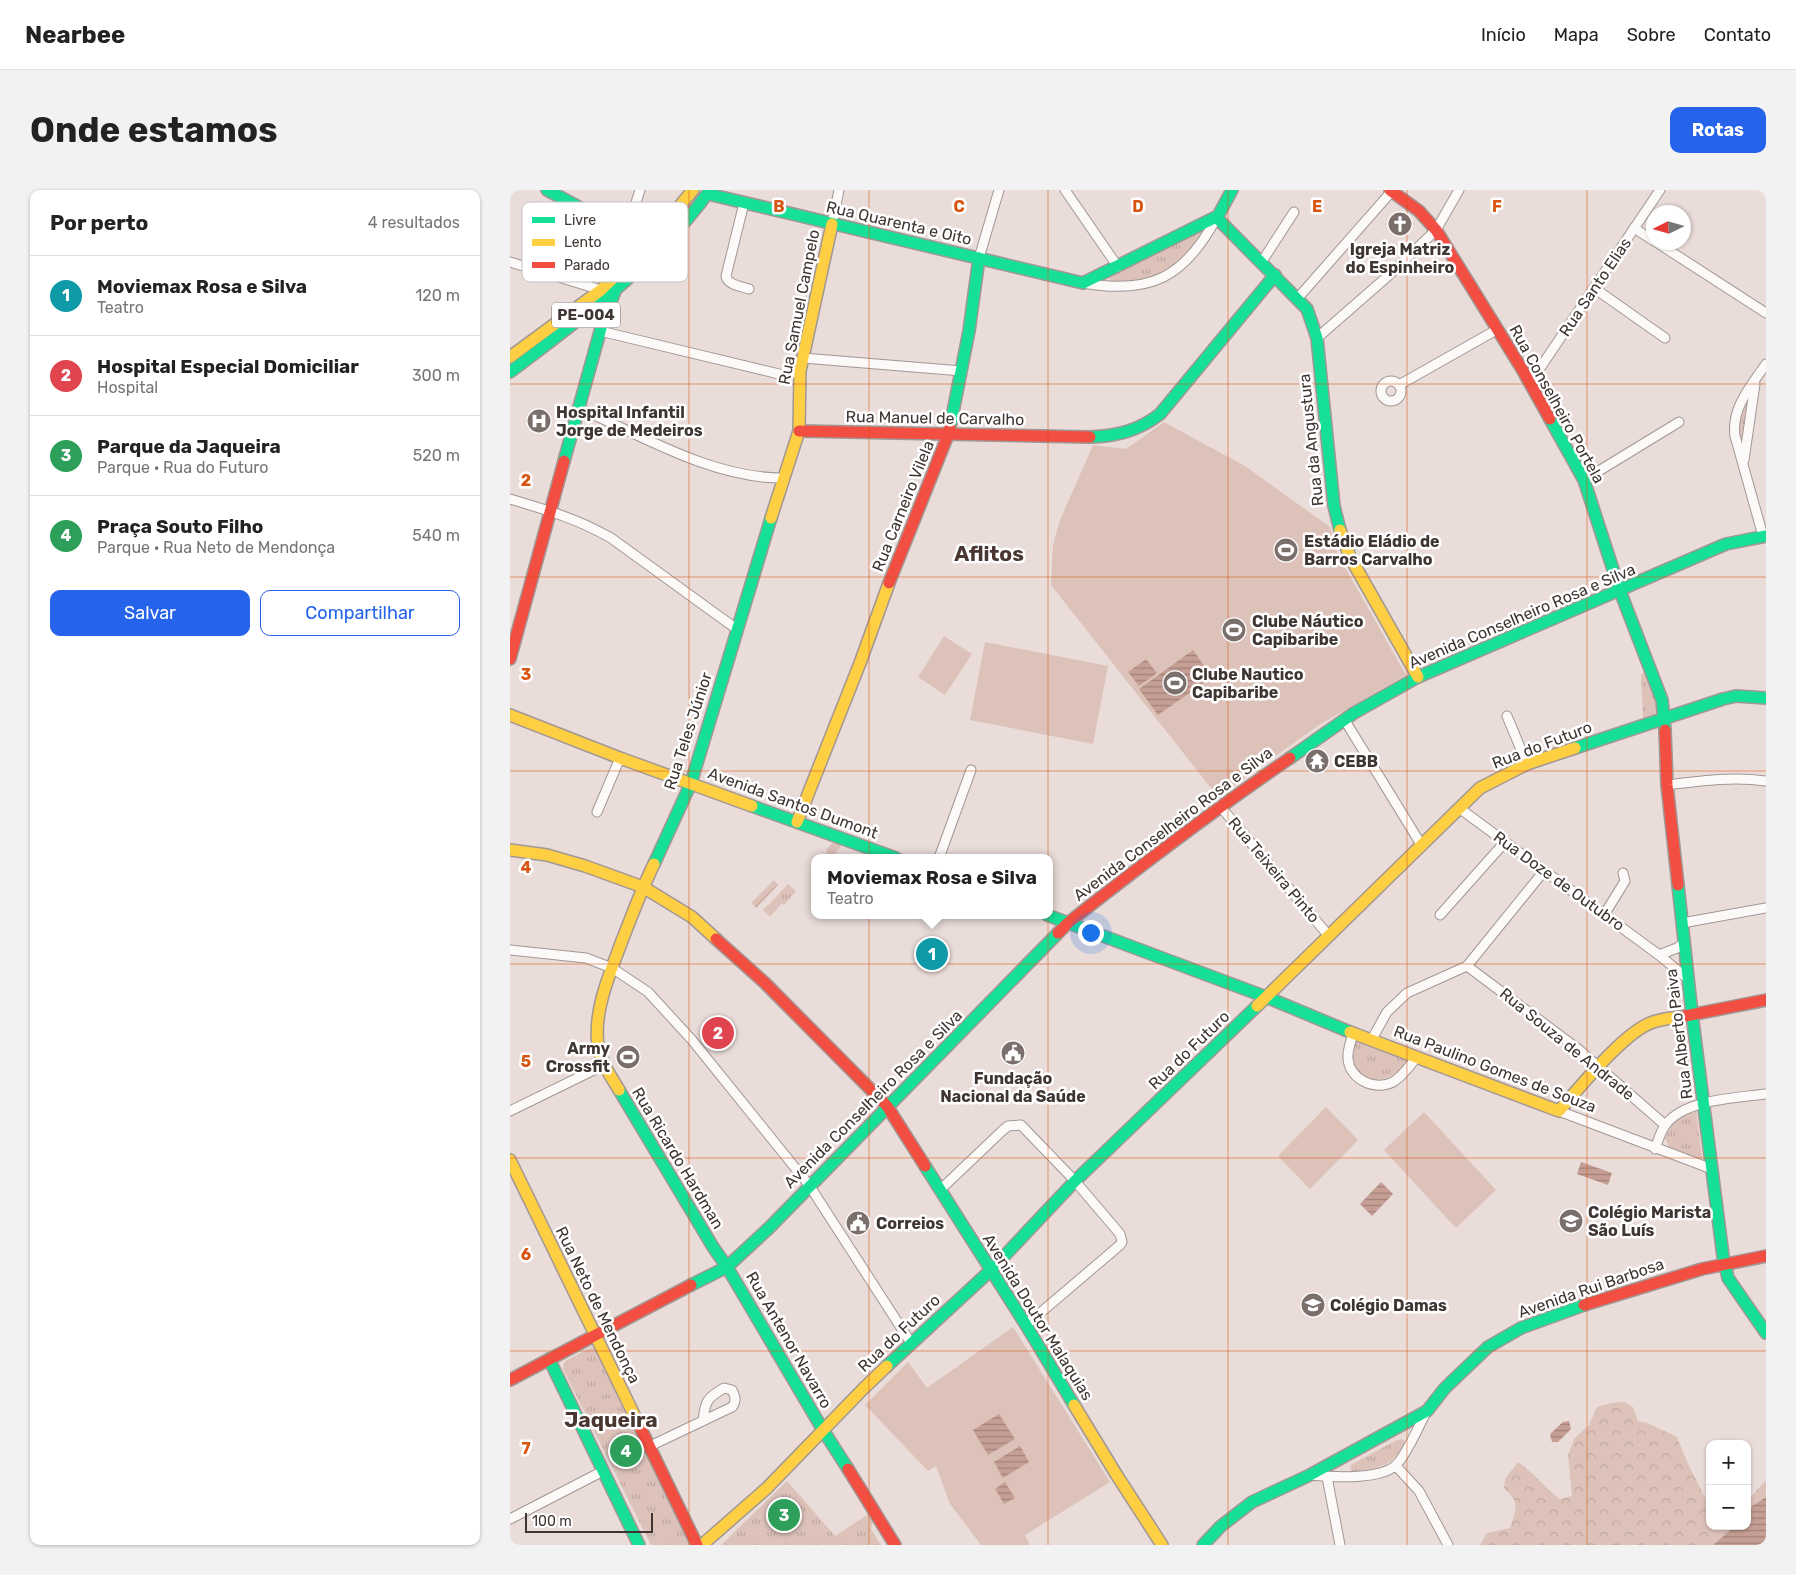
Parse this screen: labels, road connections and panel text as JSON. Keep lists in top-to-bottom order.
{
  "streets": {
    "street": [
      "Rua Quarenta e Oito",
      "Rua Santo Elias",
      "Rua Samuel Campelo",
      "PE-004",
      "Rua Conselheiro Portela",
      "Rua Manuel de Carvalho",
      "Rua da Angustura",
      "Rua Carneiro Vilela",
      "Avenida Conselheiro Rosa e Silva",
      "Rua Teles Júnior",
      "Rua do Futuro",
      "Avenida Santos Dumont",
      "Rua Teixeira Pinto",
      "Rua Doze de Outubro",
      "Rua Alberto Paiva",
      "Rua Souza de Andrade",
      "Rua Paulino Gomes de Souza",
      "Rua Ricardo Hardman",
      "Avenida Rui Barbosa",
      "Rua Neto de Mendonça",
      "Avenida Doutor Malaquias",
      "Rua Antenor Navarro"
    ]
  },
  "crossings": [
    ["Rua Quarenta e Oito", "Rua Samuel Campelo"],
    ["Rua Quarenta e Oito", "PE-004"],
    ["Rua Quarenta e Oito", "Rua da Angustura"],
    ["Rua Quarenta e Oito", "Rua Carneiro Vilela"],
    ["Rua Santo Elias", "Rua Conselheiro Portela"],
    ["Rua Samuel Campelo", "Rua Manuel de Carvalho"],
    ["Rua Samuel Campelo", "Rua Teles Júnior"],
    ["Rua Conselheiro Portela", "Avenida Conselheiro Rosa e Silva"],
    ["Rua Conselheiro Portela", "Rua do Futuro"],
    ["Rua Conselheiro Portela", "Rua Alberto Paiva"],
    ["Rua Manuel de Carvalho", "Rua da Angustura"],
    ["Rua Manuel de Carvalho", "Rua Carneiro Vilela"],
    ["Rua Manuel de Carvalho", "Rua Teles Júnior"],
    ["Rua da Angustura", "Avenida Conselheiro Rosa e Silva"],
    ["Rua Carneiro Vilela", "Avenida Santos Dumont"],
    ["Avenida Conselheiro Rosa e Silva", "Rua Teixeira Pinto"],
    ["Avenida Conselheiro Rosa e Silva", "Rua Ricardo Hardman"],
    ["Avenida Conselheiro Rosa e Silva", "Rua Neto de Mendonça"],
    ["Avenida Conselheiro Rosa e Silva", "Avenida Doutor Malaquias"],
    ["Avenida Conselheiro Rosa e Silva", "Rua Antenor Navarro"],
    ["Rua Teles Júnior", "Avenida Santos Dumont"],
    ["Rua Teles Júnior", "Rua Ricardo Hardman"],
    ["Rua Teles Júnior", "Avenida Doutor Malaquias"],
    ["Rua do Futuro", "Rua Teixeira Pinto"],
    ["Rua do Futuro", "Rua Doze de Outubro"],
    ["Rua do Futuro", "Rua Alberto Paiva"],
    ["Rua do Futuro", "Rua Paulino Gomes de Souza"],
    ["Rua do Futuro", "Avenida Doutor Malaquias"],
    ["Rua do Futuro", "Rua Antenor Navarro"],
    ["Rua Doze de Outubro", "Rua Alberto Paiva"],
    ["Rua Alberto Paiva", "Rua Paulino Gomes de Souza"],
    ["Rua Alberto Paiva", "Avenida Rui Barbosa"],
    ["Rua Ricardo Hardman", "Rua Antenor Navarro"]
  ],
  "districts": ["Aflitos", "Jaqueira"],
  "places": {
    "church": ["Igreja Matriz do Espinheiro"],
    "hospital": ["Hospital Infantil Jorge de Medeiros"],
    "sports": [
      "Estádio Eládio de Barros Carvalho",
      "Clube Náutico Capibaribe",
      "Clube Nautico Capibaribe",
      "Army Crossfit"
    ],
    "temple": ["CEBB"],
    "public building": ["Fundação Nacional da Saúde", "Correios"],
    "school or university": ["Colégio Marista São Luís", "Colégio Damas"]
  },
  "legend": ["Livre", "Lento", "Parado"],
  "scale_bar": "100 m",
  "north": "left",
  "page": {
    "header": "Nearbee",
    "nav": [
      "Início",
      "Mapa",
      "Sobre",
      "Contato"
    ],
    "buttons": [
      "Rotas",
      ["Salvar", "Compartilhar"]
    ],
    "title": "Onde estamos",
    "heading": ["Por perto", "4 resultados"],
    "list": [
      {
        "mark": "1",
        "name": "Moviemax Rosa e Silva",
        "note": "Teatro",
        "value": "120 m"
      },
      {
        "mark": "2",
        "name": "Hospital Especial Domiciliar",
        "note": "Hospital",
        "value": "300 m"
      },
      {
        "mark": "3",
        "name": "Parque da Jaqueira",
        "note": "Parque · Rua do Futuro",
        "value": "520 m"
      },
      {
        "mark": "4",
        "name": "Praça Souto Filho",
        "note": "Parque · Rua Neto de Mendonça",
        "value": "540 m"
      }
    ],
    "popup": ["Moviemax Rosa e Silva", "Teatro"],
    "pins": [
      "1",
      "2",
      "4",
      "3"
    ],
    "map_buttons": ["+", "−"],
    "scale": "100 m"
  },
  "grid": {
    "columns": [
      "B",
      "C",
      "D",
      "E",
      "F"
    ],
    "rows": [
      "2",
      "3",
      "4",
      "5",
      "6",
      "7"
    ]
  }
}
